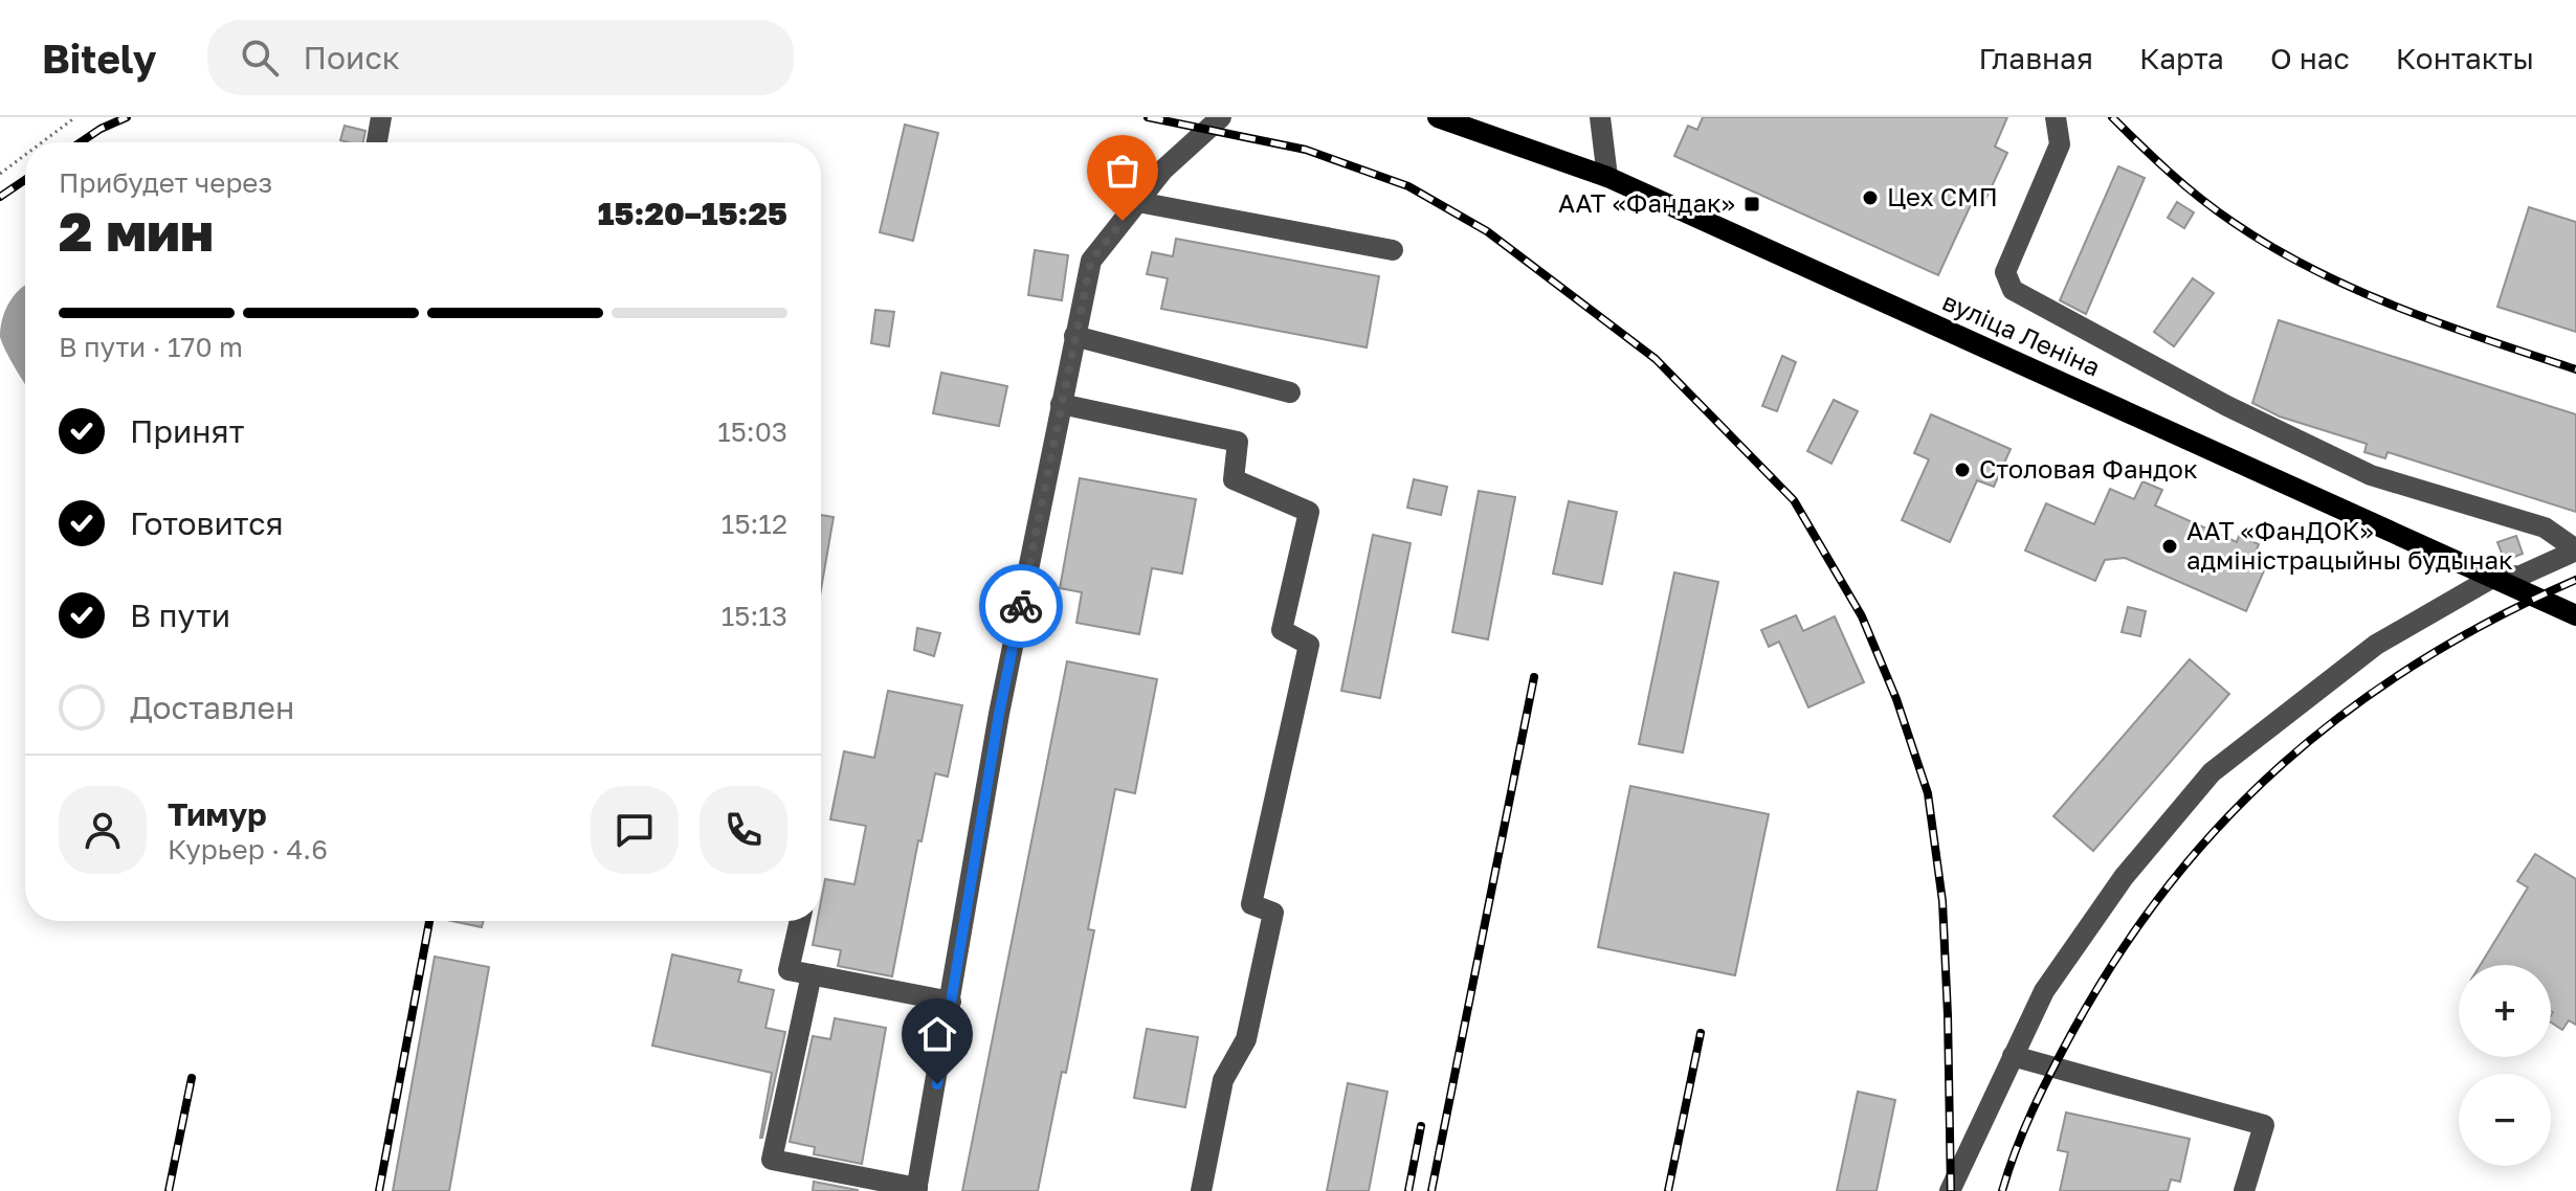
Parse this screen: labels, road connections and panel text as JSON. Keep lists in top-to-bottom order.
{
  "streets": {
    "main road": ["вуліца Леніна"]
  },
  "places": {
    "other": ["Цех СМП", "Столовая Фандок", "ААТ «ФанДОК» адміністрацыйны будынак"],
    "transit": ["ААТ «Фандак»"]
  },
  "page": {
    "header": "Bitely",
    "search": "Поиск",
    "nav": [
      "Главная",
      "Карта",
      "О нас",
      "Контакты"
    ],
    "heading": ["2 мин", "Прибудет через", "15:20–15:25"],
    "panel": ["Тимур", "Курьер · 4.6"],
    "bar": "В пути · 170 m",
    "list": [
      ["Принят", "15:03"],
      ["Готовится", "15:12"],
      ["В пути", "15:13"],
      "Доставлен"
    ],
    "map_buttons": ["+", "−"]
  }
}
